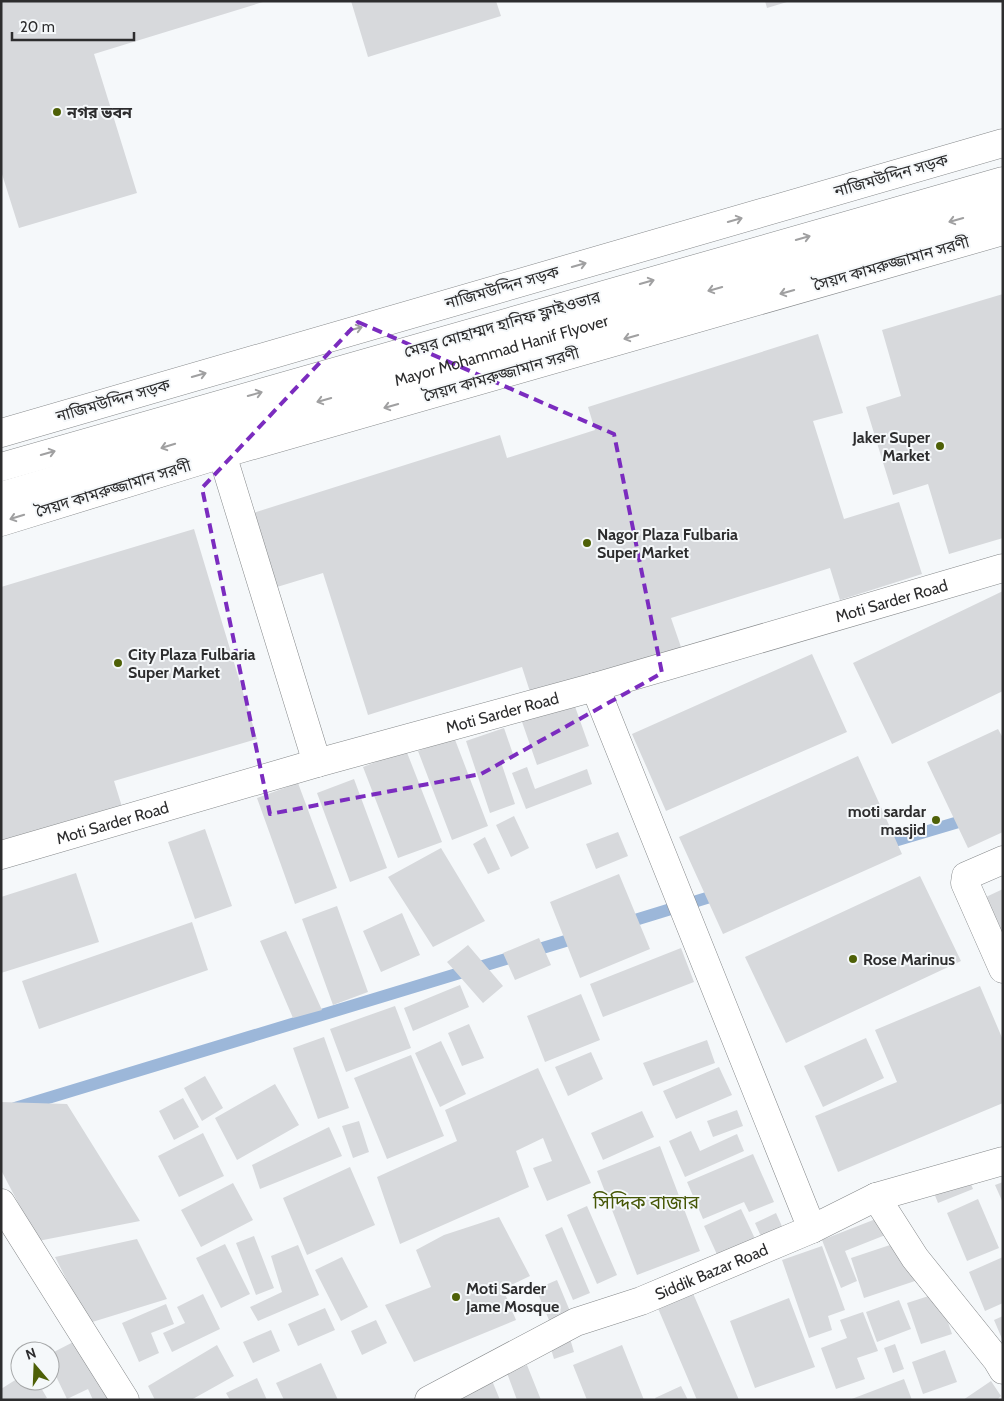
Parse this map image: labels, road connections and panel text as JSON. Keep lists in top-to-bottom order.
{
  "streets": {
    "main road": [
      "নাজিমউদ্দিন সড়ক",
      "সৈয়দ কামরুজ্জামান সরণী",
      "মেয়র মোহাম্মদ হানিফ ফ্লাইওভার",
      "Mayor Mohammad Hanif Flyover",
      "Moti Sarder Road",
      "Siddik Bazar Road"
    ]
  },
  "one_way": [
    "নাজিমউদ্দিন সড়ক",
    "সৈয়দ কামরুজ্জামান সরণী",
    "মেয়র মোহাম্মদ হানিফ ফ্লাইওভার",
    "Mayor Mohammad Hanif Flyover"
  ],
  "districts": ["সিদ্দিক বাজার"],
  "places": [
    "নগর ভবন",
    "Jaker Super Market",
    "Nagor Plaza Fulbaria Super Market",
    "City Plaza Fulbaria Super Market",
    "moti sardar masjid",
    "Rose Marinus",
    "Moti Sarder Jame Mosque"
  ],
  "scale_bar": "20 m",
  "north": "top"
}
